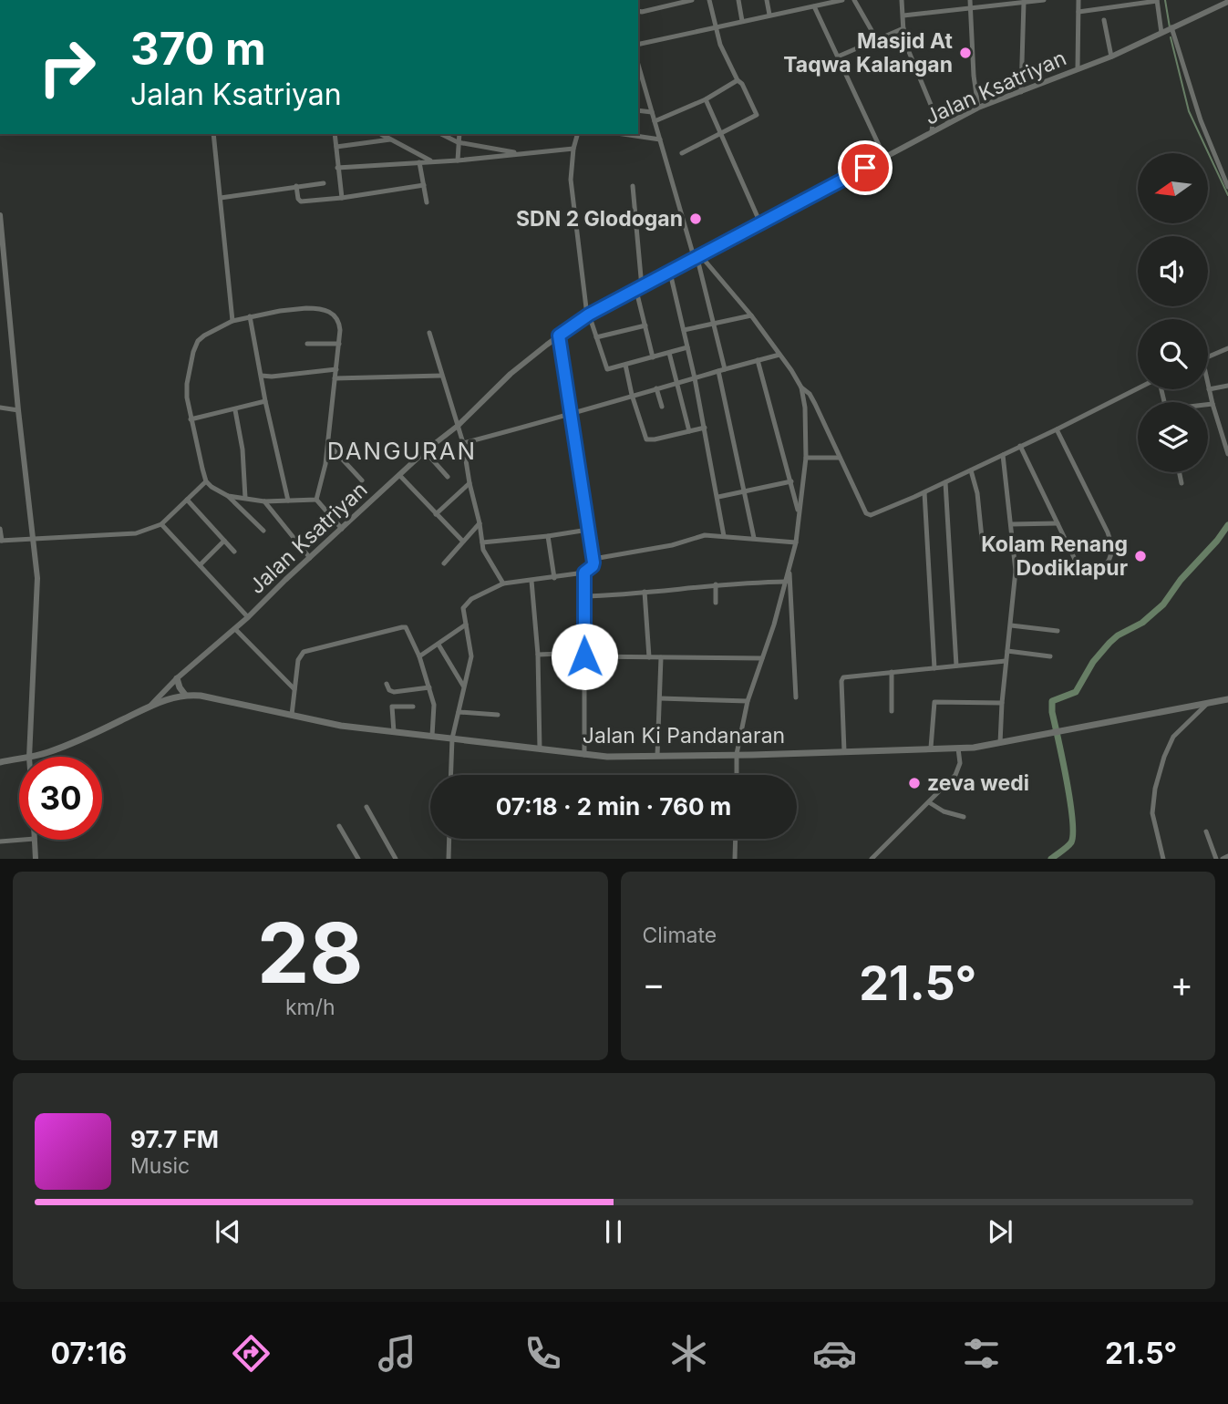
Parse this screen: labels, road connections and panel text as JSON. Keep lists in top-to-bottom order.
{
  "streets": {
    "main road": ["Jalan Ki Pandanaran"],
    "street": ["Jalan Ksatriyan"]
  },
  "crossings": [
    ["Jalan Ksatriyan", "Jalan Ki Pandanaran"]
  ],
  "districts": ["DANGURAN"],
  "places": [
    "Masjid At Taqwa Kalangan",
    "SDN 2 Glodogan",
    "Kolam Renang Dodiklapur",
    "zeva wedi"
  ],
  "north": "left",
  "page": {
    "turn": ["370 m", "Jalan Ksatriyan"],
    "limit": "30",
    "trip": "07:18 · 2 min · 760 m",
    "tile": [
      ["28", "km/h"],
      "Climate"
    ],
    "heat": ["−", "21.5°", "+"],
    "song": ["97.7 FM", "Music"],
    "tabs": ["07:16", "21.5°"]
  }
}
